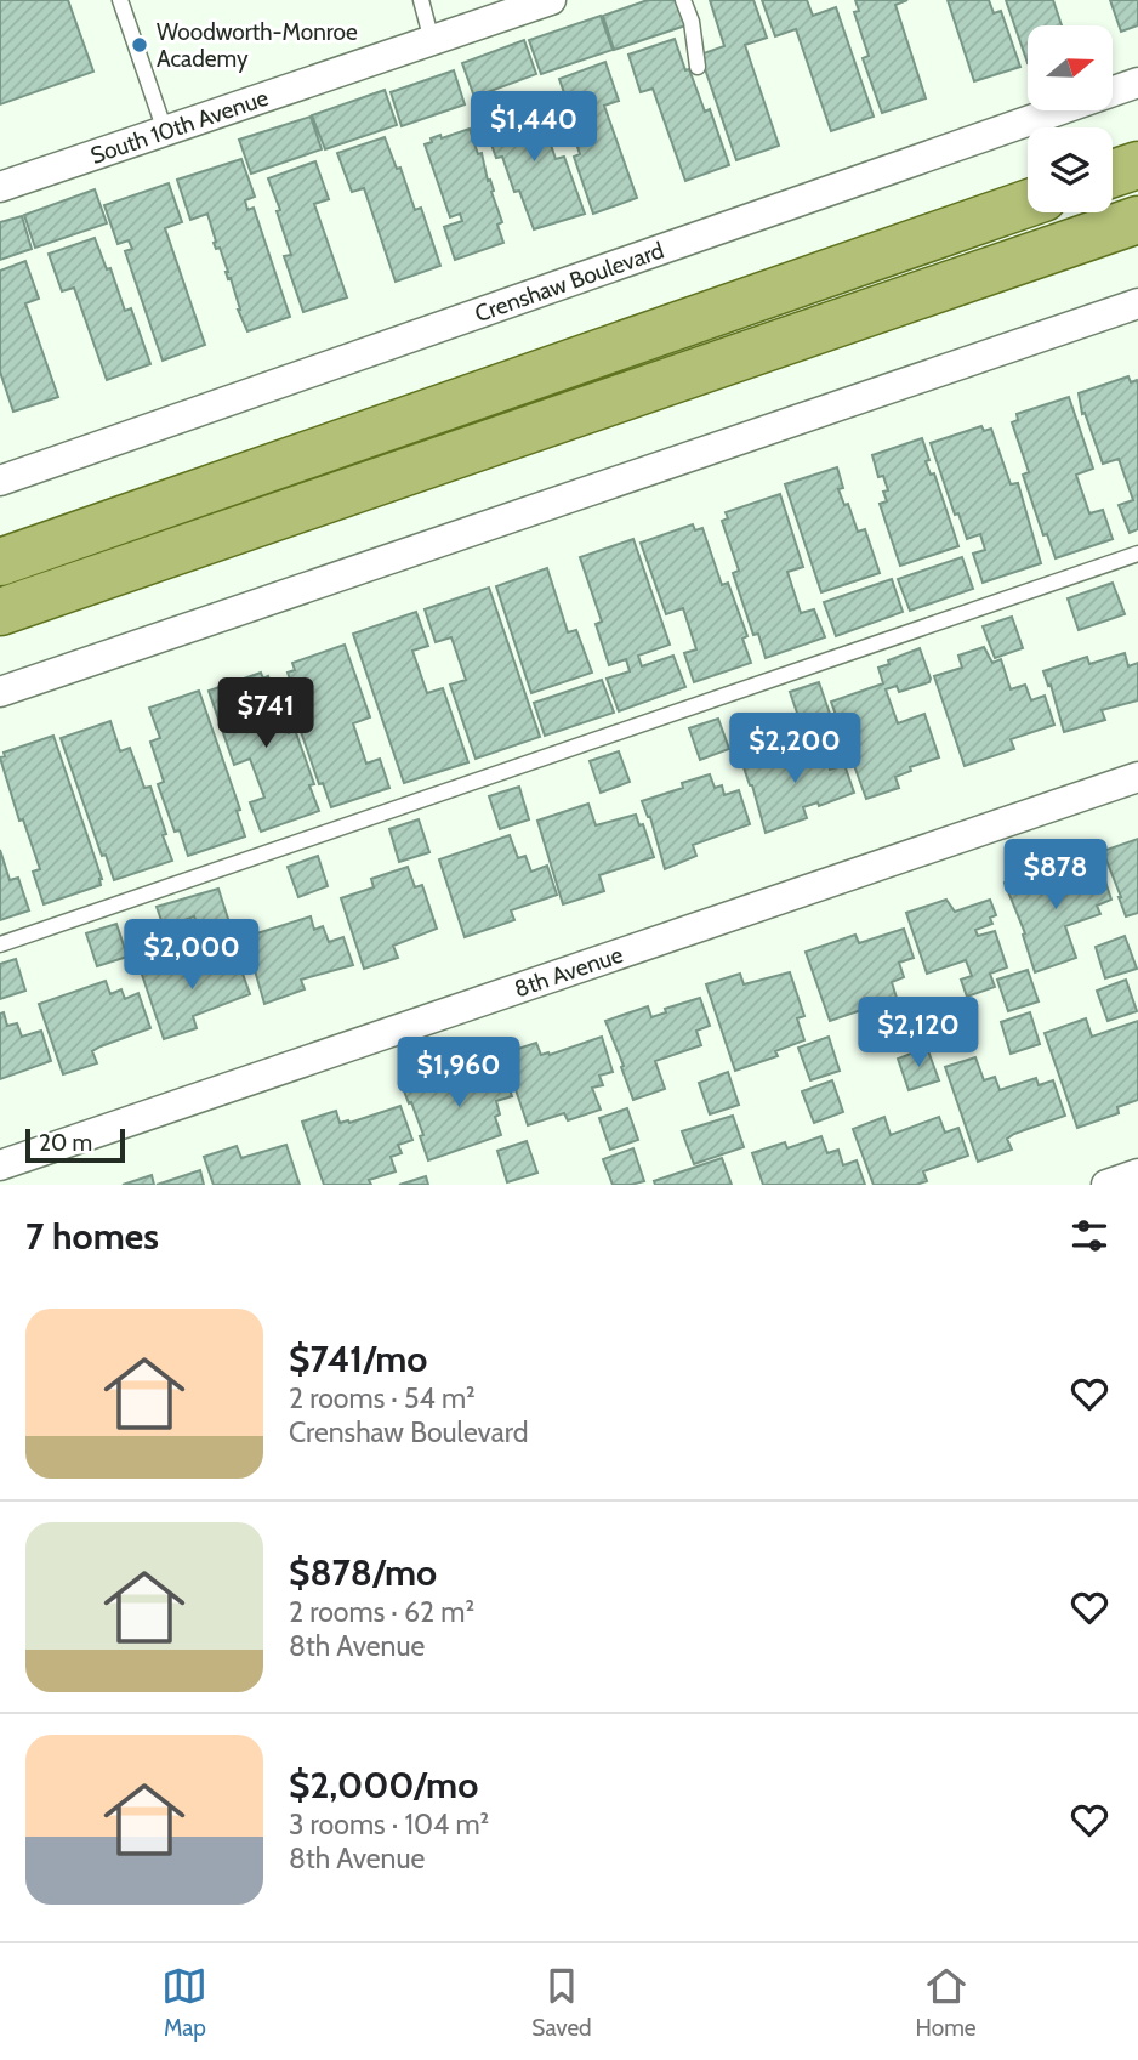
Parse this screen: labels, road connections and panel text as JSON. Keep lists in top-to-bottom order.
{
  "streets": {
    "street": ["South 10th Avenue", "Crenshaw Boulevard", "8th Avenue"]
  },
  "places": ["Woodworth-Monroe Academy"],
  "scale_bar": "20 m",
  "north": "right",
  "page": {
    "price": [
      "$1,440",
      "$741",
      "$2,200",
      "$878",
      "$2,000",
      "$2,120",
      "$1,960"
    ],
    "scale": "20 m",
    "heading": "7 homes",
    "list": [
      {
        "name": "$741/mo",
        "note": "2 rooms · 54 m² · Crenshaw Boulevard"
      },
      {
        "name": "$878/mo",
        "note": "2 rooms · 62 m² · 8th Avenue"
      },
      {
        "name": "$2,000/mo",
        "note": "3 rooms · 104 m² · 8th Avenue"
      }
    ],
    "tabs": ["Map", "Saved", "Home"]
  }
}
